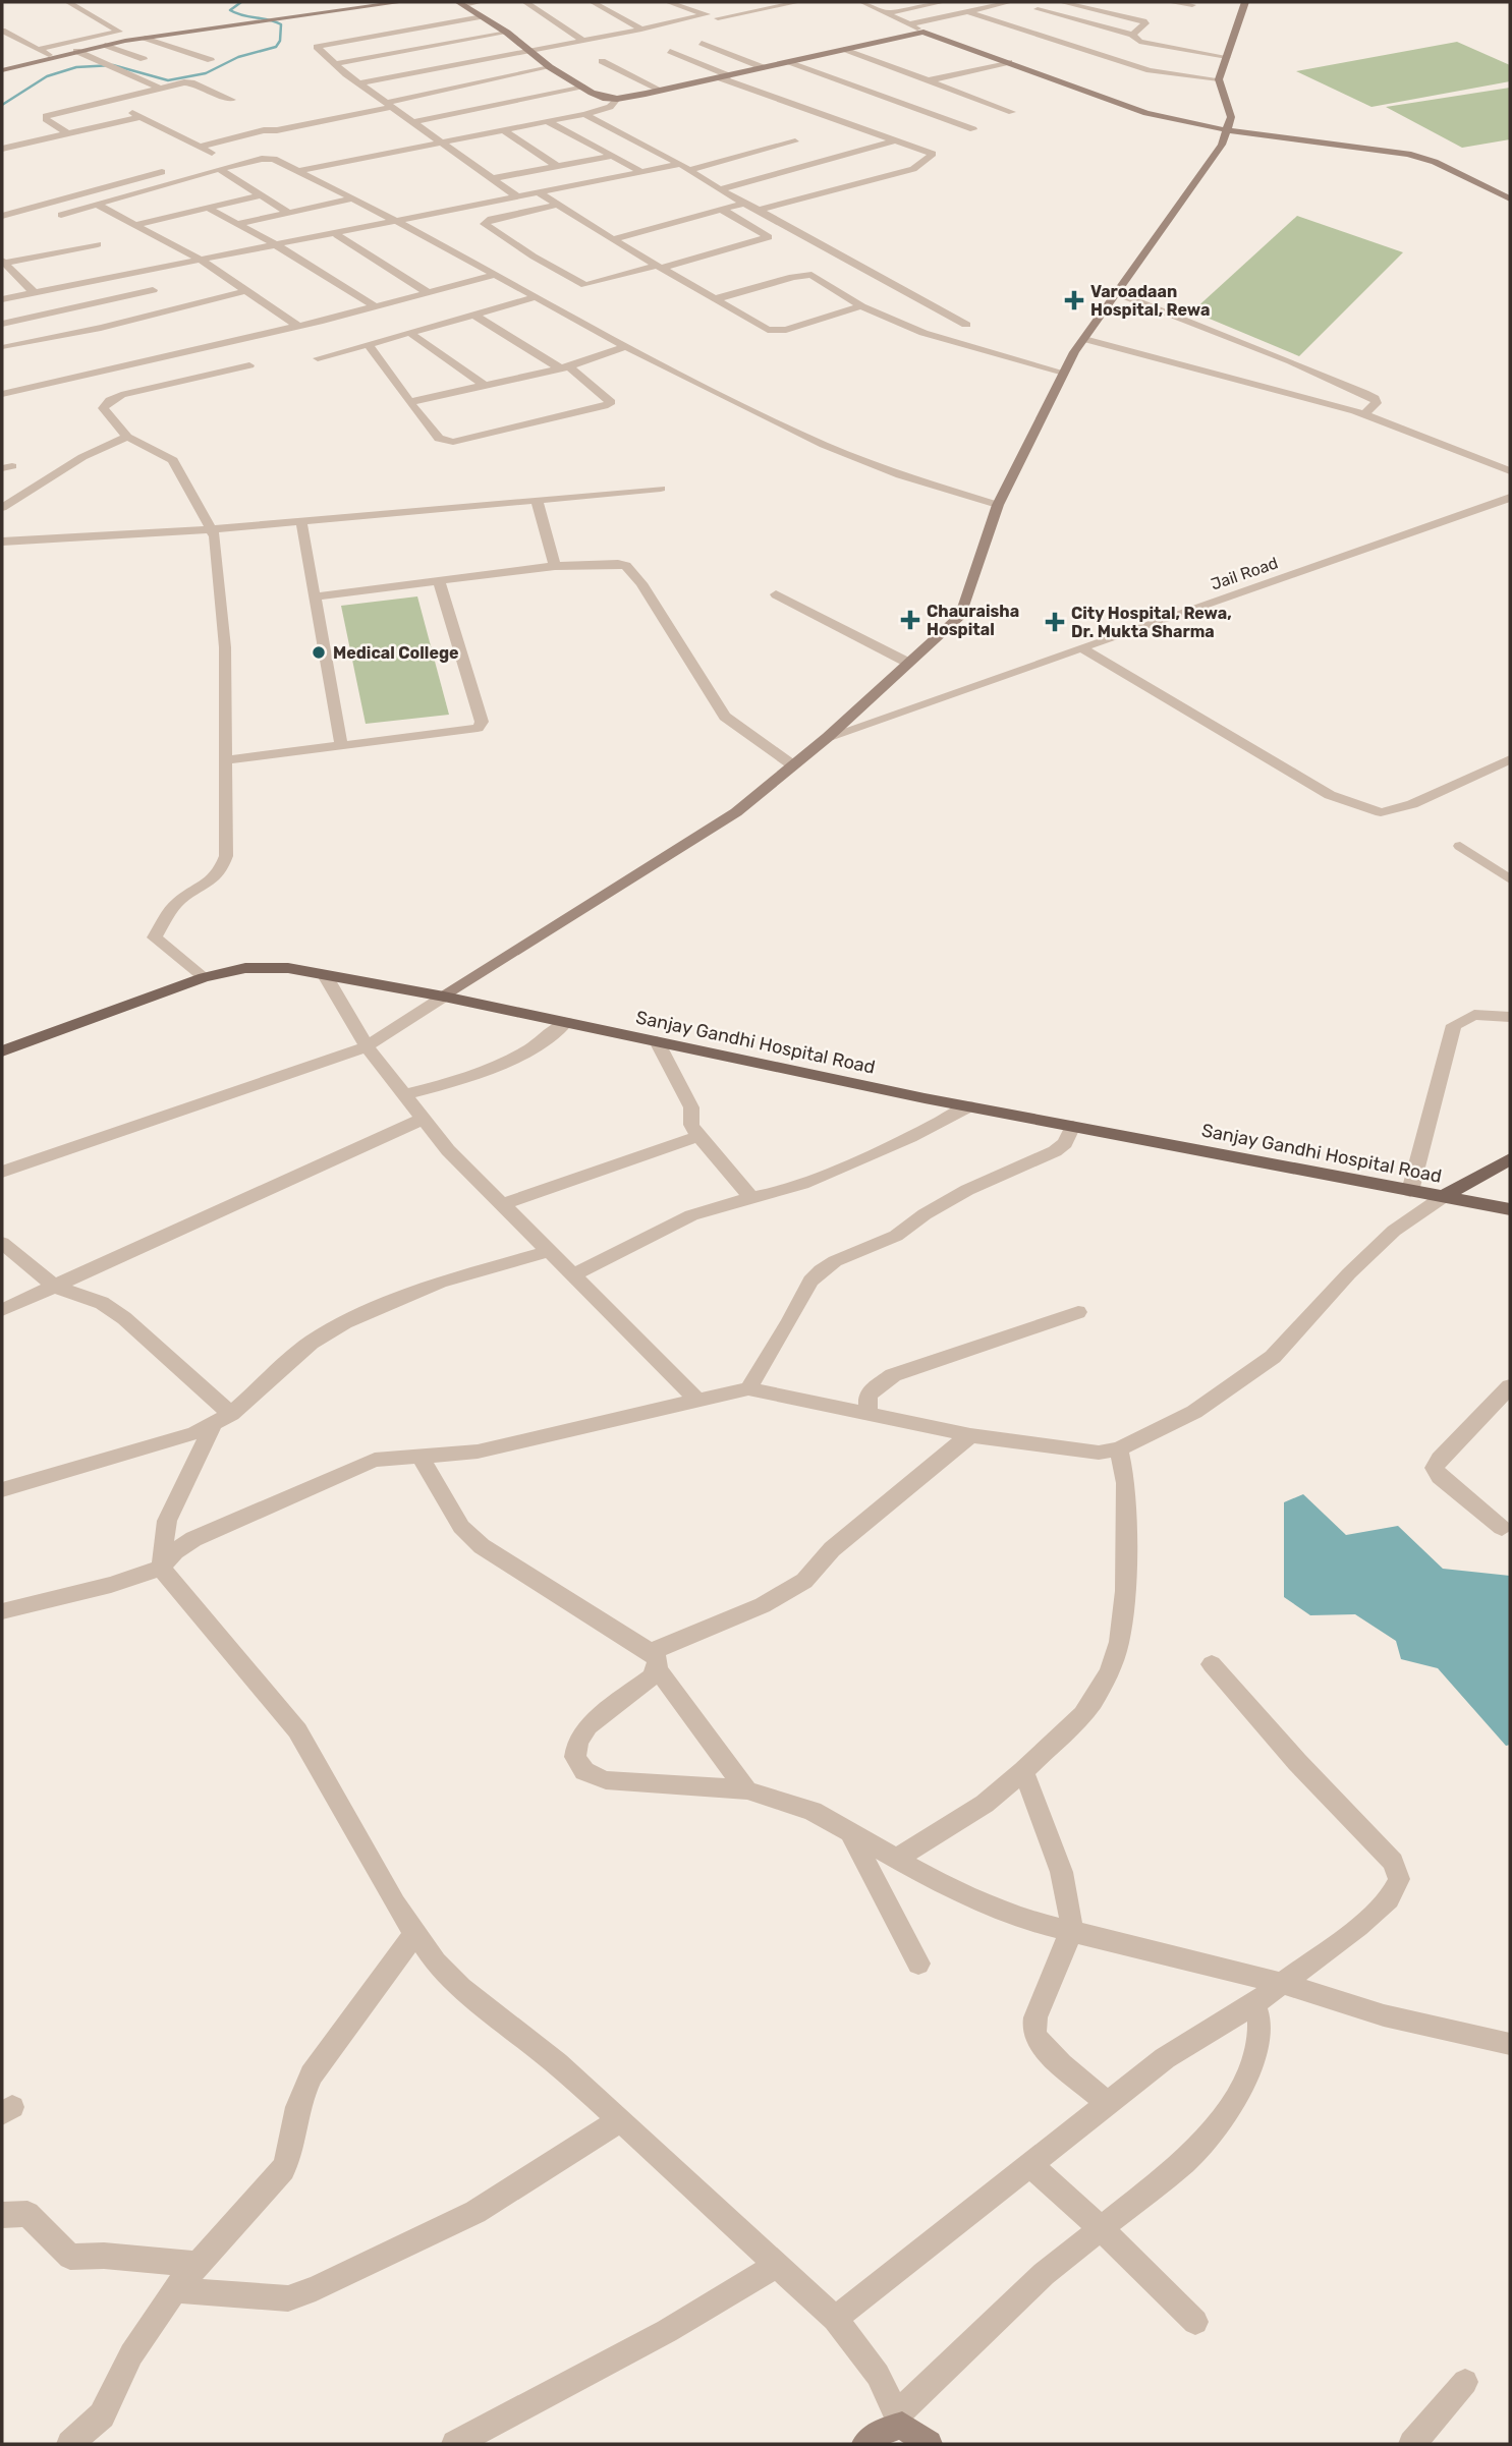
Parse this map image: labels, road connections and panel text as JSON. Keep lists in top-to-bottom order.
{
  "streets": {
    "main road": ["Sanjay Gandhi Hospital Road"],
    "street": ["Jail Road"]
  },
  "places": {
    "health": ["Varoadaan Hospital, Rewa", "Chauraisha Hospital", "City Hospital, Rewa, Dr. Mukta Sharma"],
    "other": ["Medical College"]
  }
}
